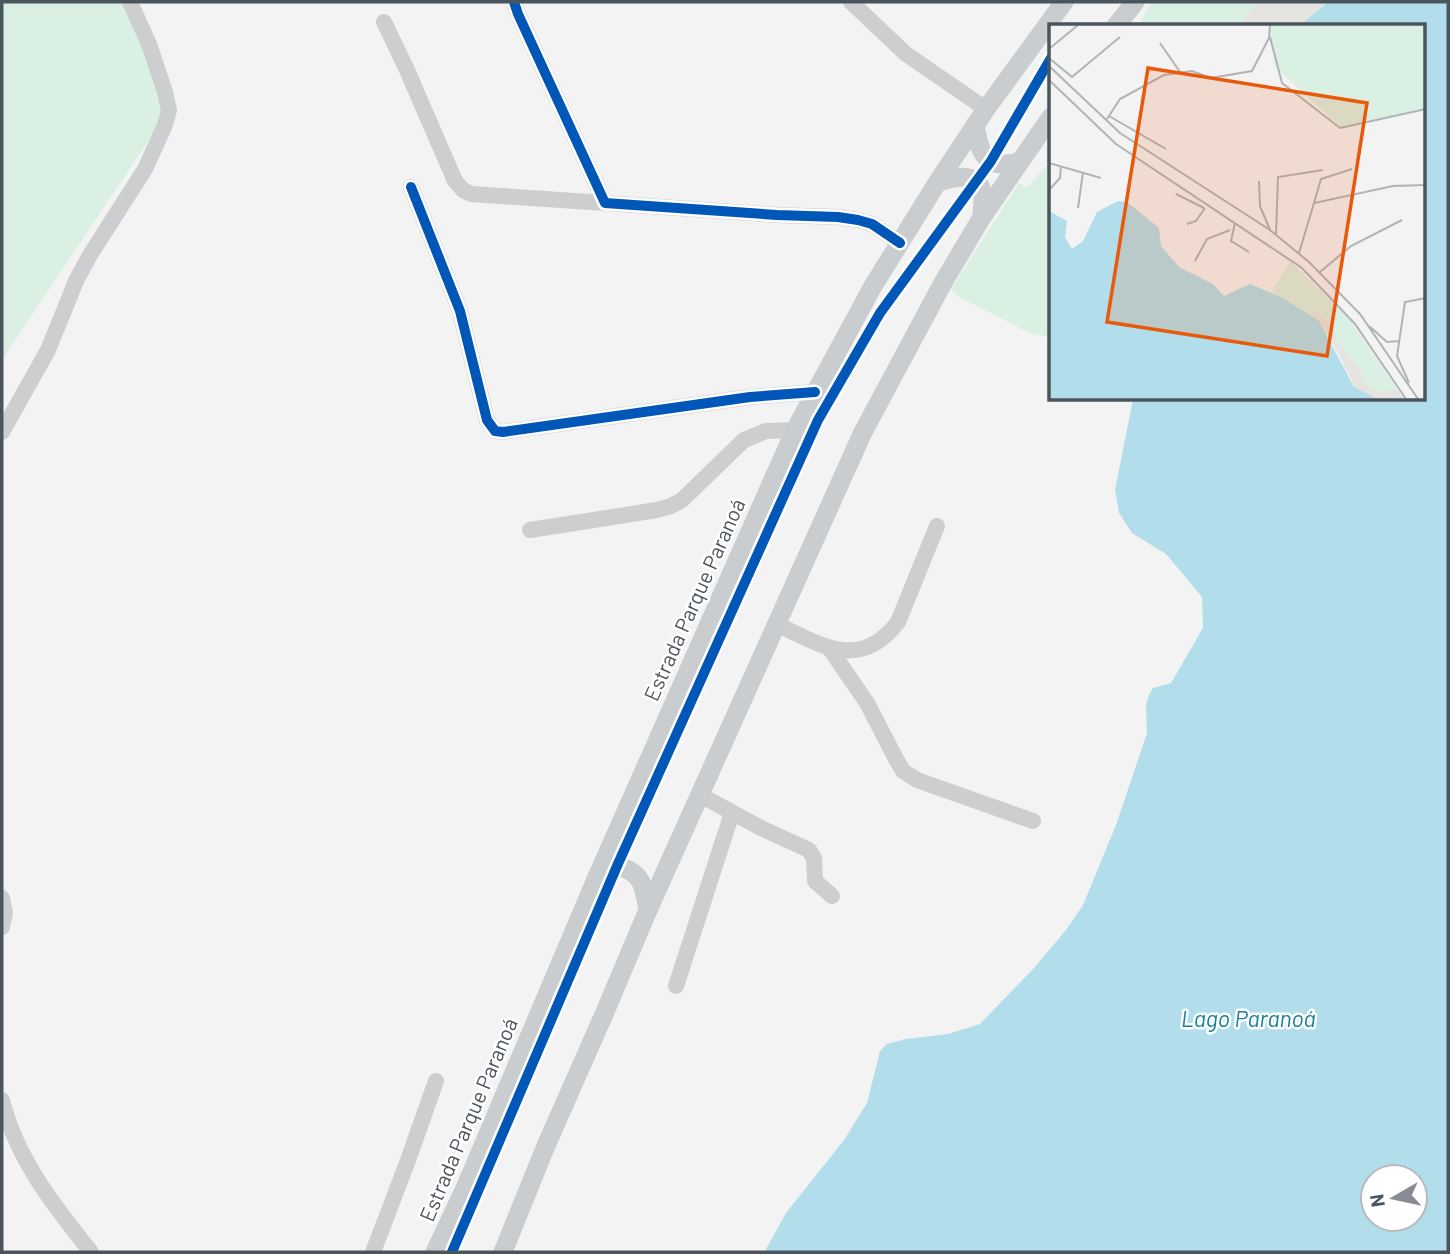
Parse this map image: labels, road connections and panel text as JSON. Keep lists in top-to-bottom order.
{
  "streets": {
    "main road": ["Estrada Parque Paranoá"]
  },
  "water": ["Lago Paranoá"],
  "north": "left"
}
